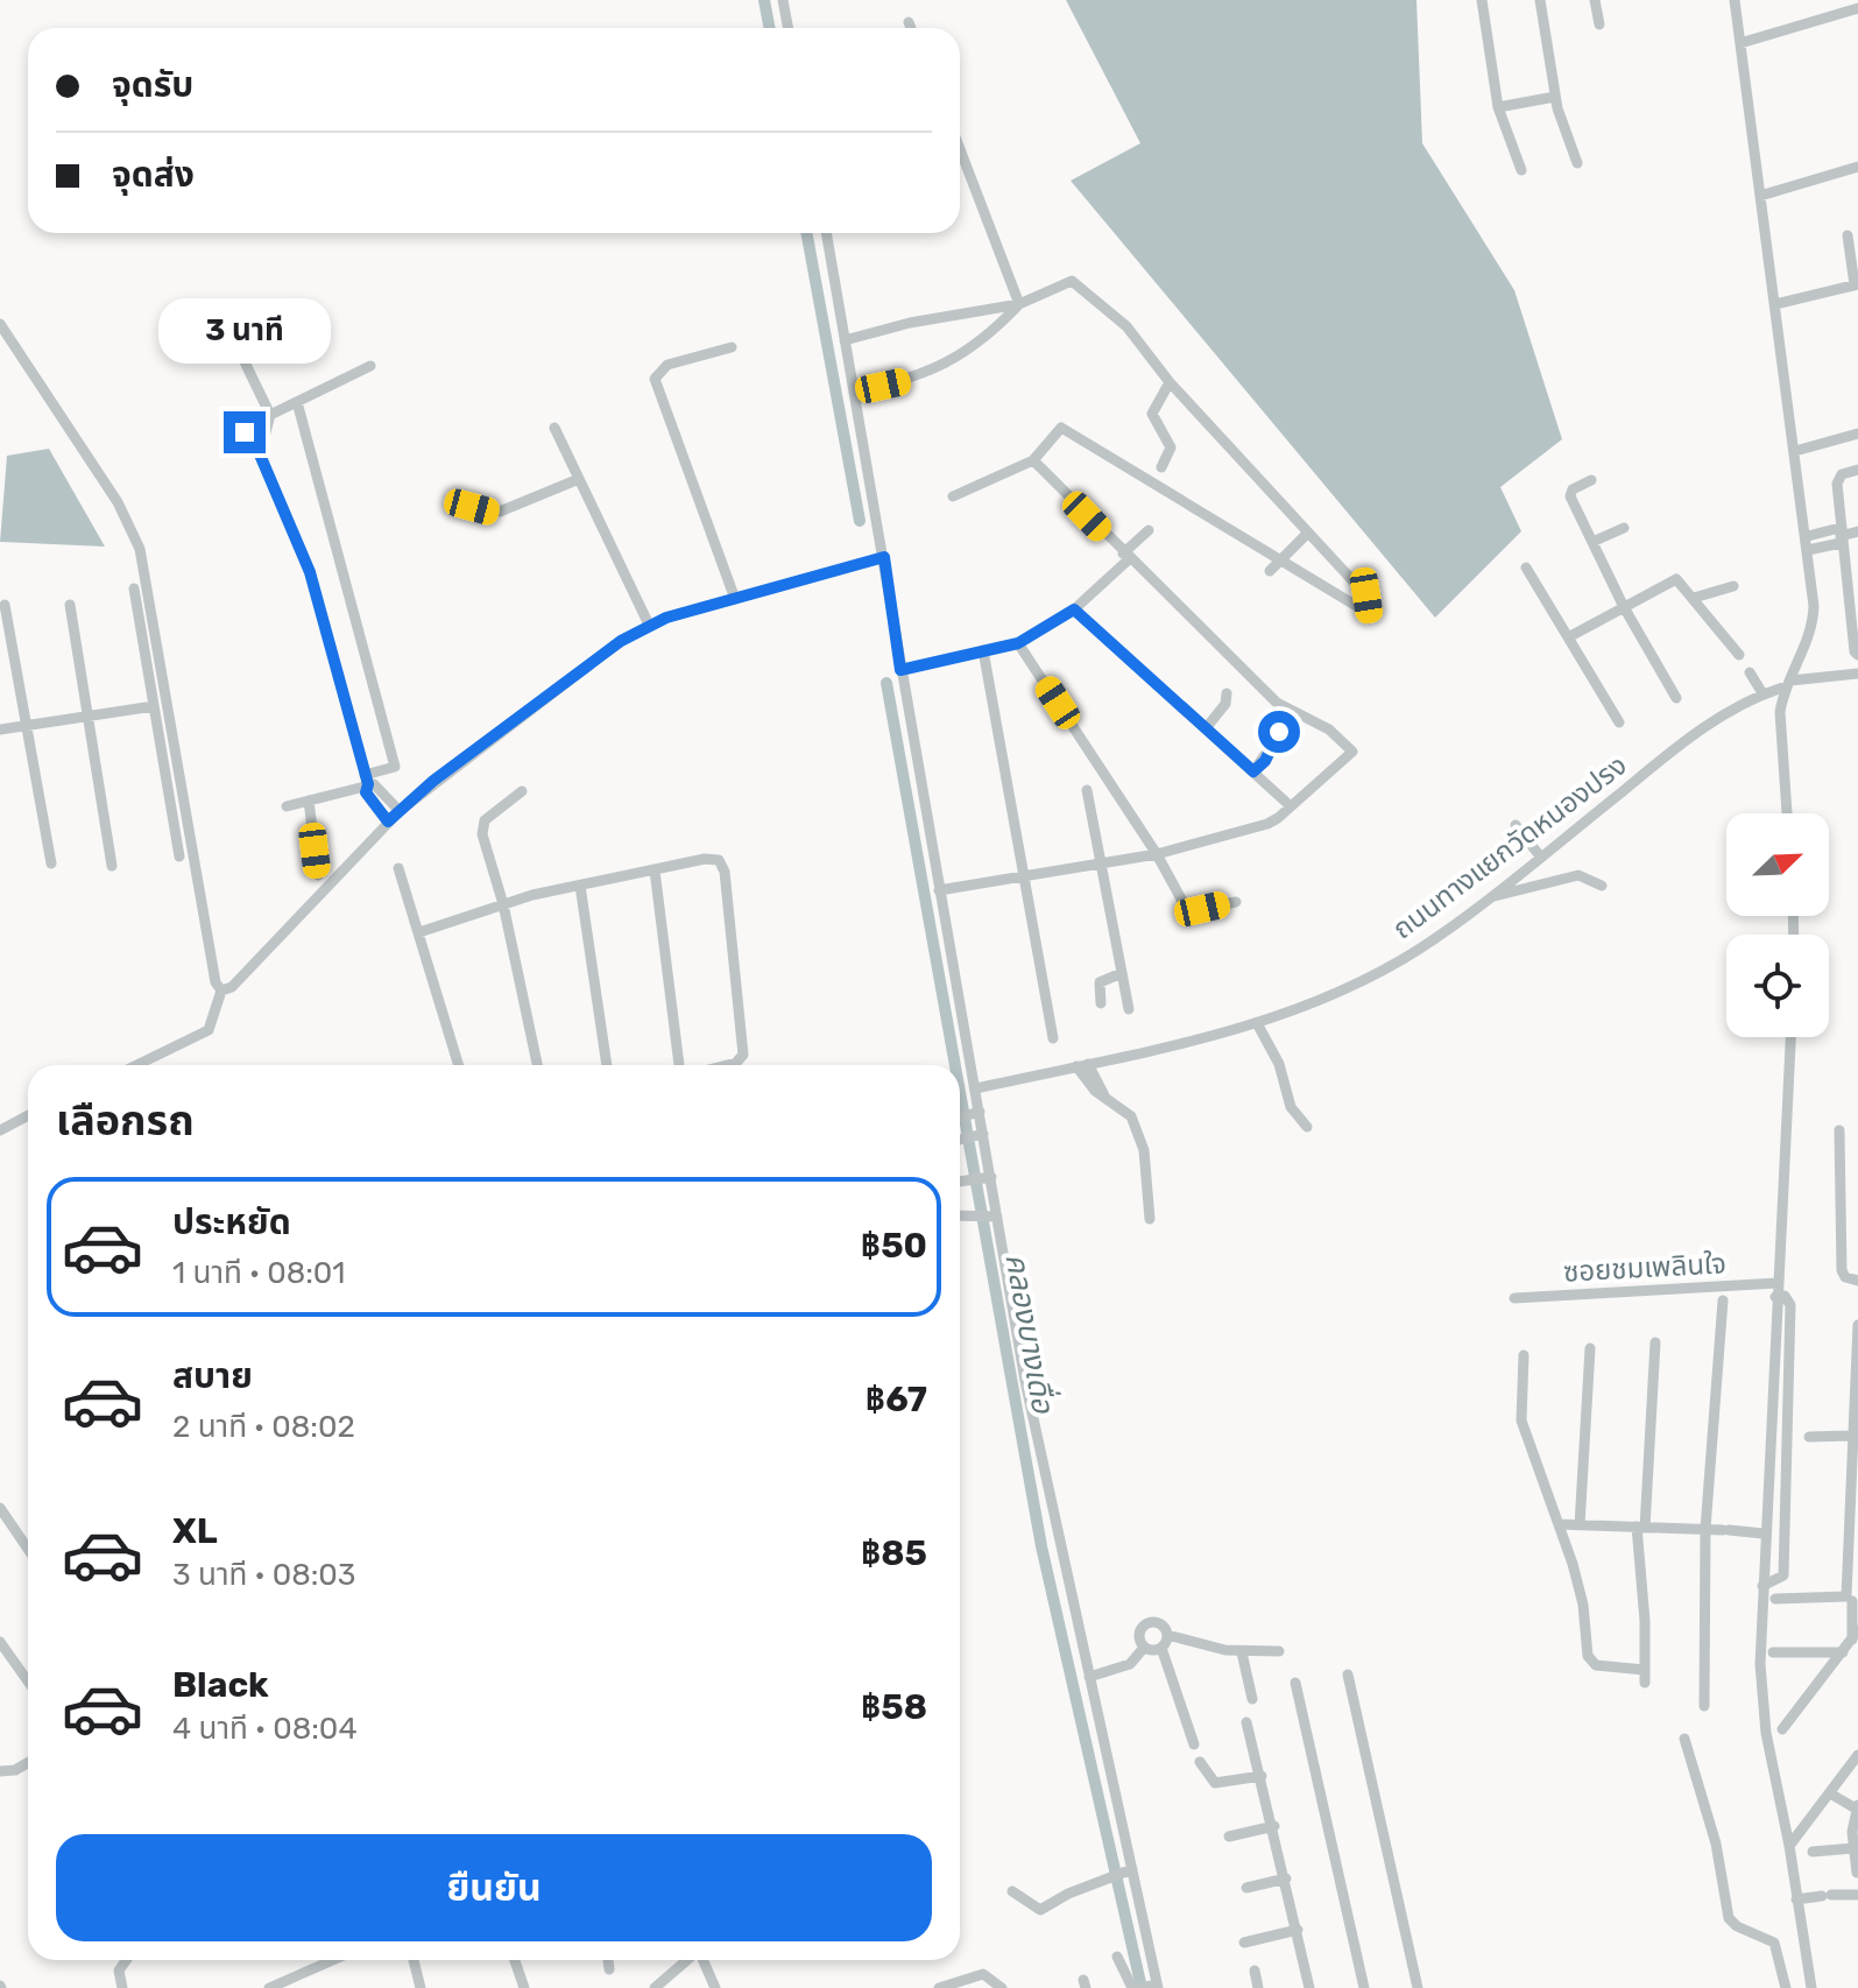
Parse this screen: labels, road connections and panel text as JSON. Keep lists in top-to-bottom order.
{
  "streets": {
    "street": ["ถนนทางแยกวัดหนองปรง", "ซอยชมเพลินใจ"]
  },
  "water": ["คลองบางเดื่อ"],
  "north": "top right",
  "page": {
    "banner": ["จุดรับ", "จุดส่ง"],
    "bubble": "3 นาที",
    "heading": "เลือกรถ",
    "list": [
      {
        "name": "ประหยัด",
        "note": "1 นาที · 08:01",
        "value": "฿50"
      },
      {
        "name": "สบาย",
        "note": "2 นาที · 08:02",
        "value": "฿67"
      },
      {
        "name": "XL",
        "note": "3 นาที · 08:03",
        "value": "฿85"
      },
      {
        "name": "Black",
        "note": "4 นาที · 08:04",
        "value": "฿58"
      }
    ],
    "buttons": "ยืนยัน"
  }
}
